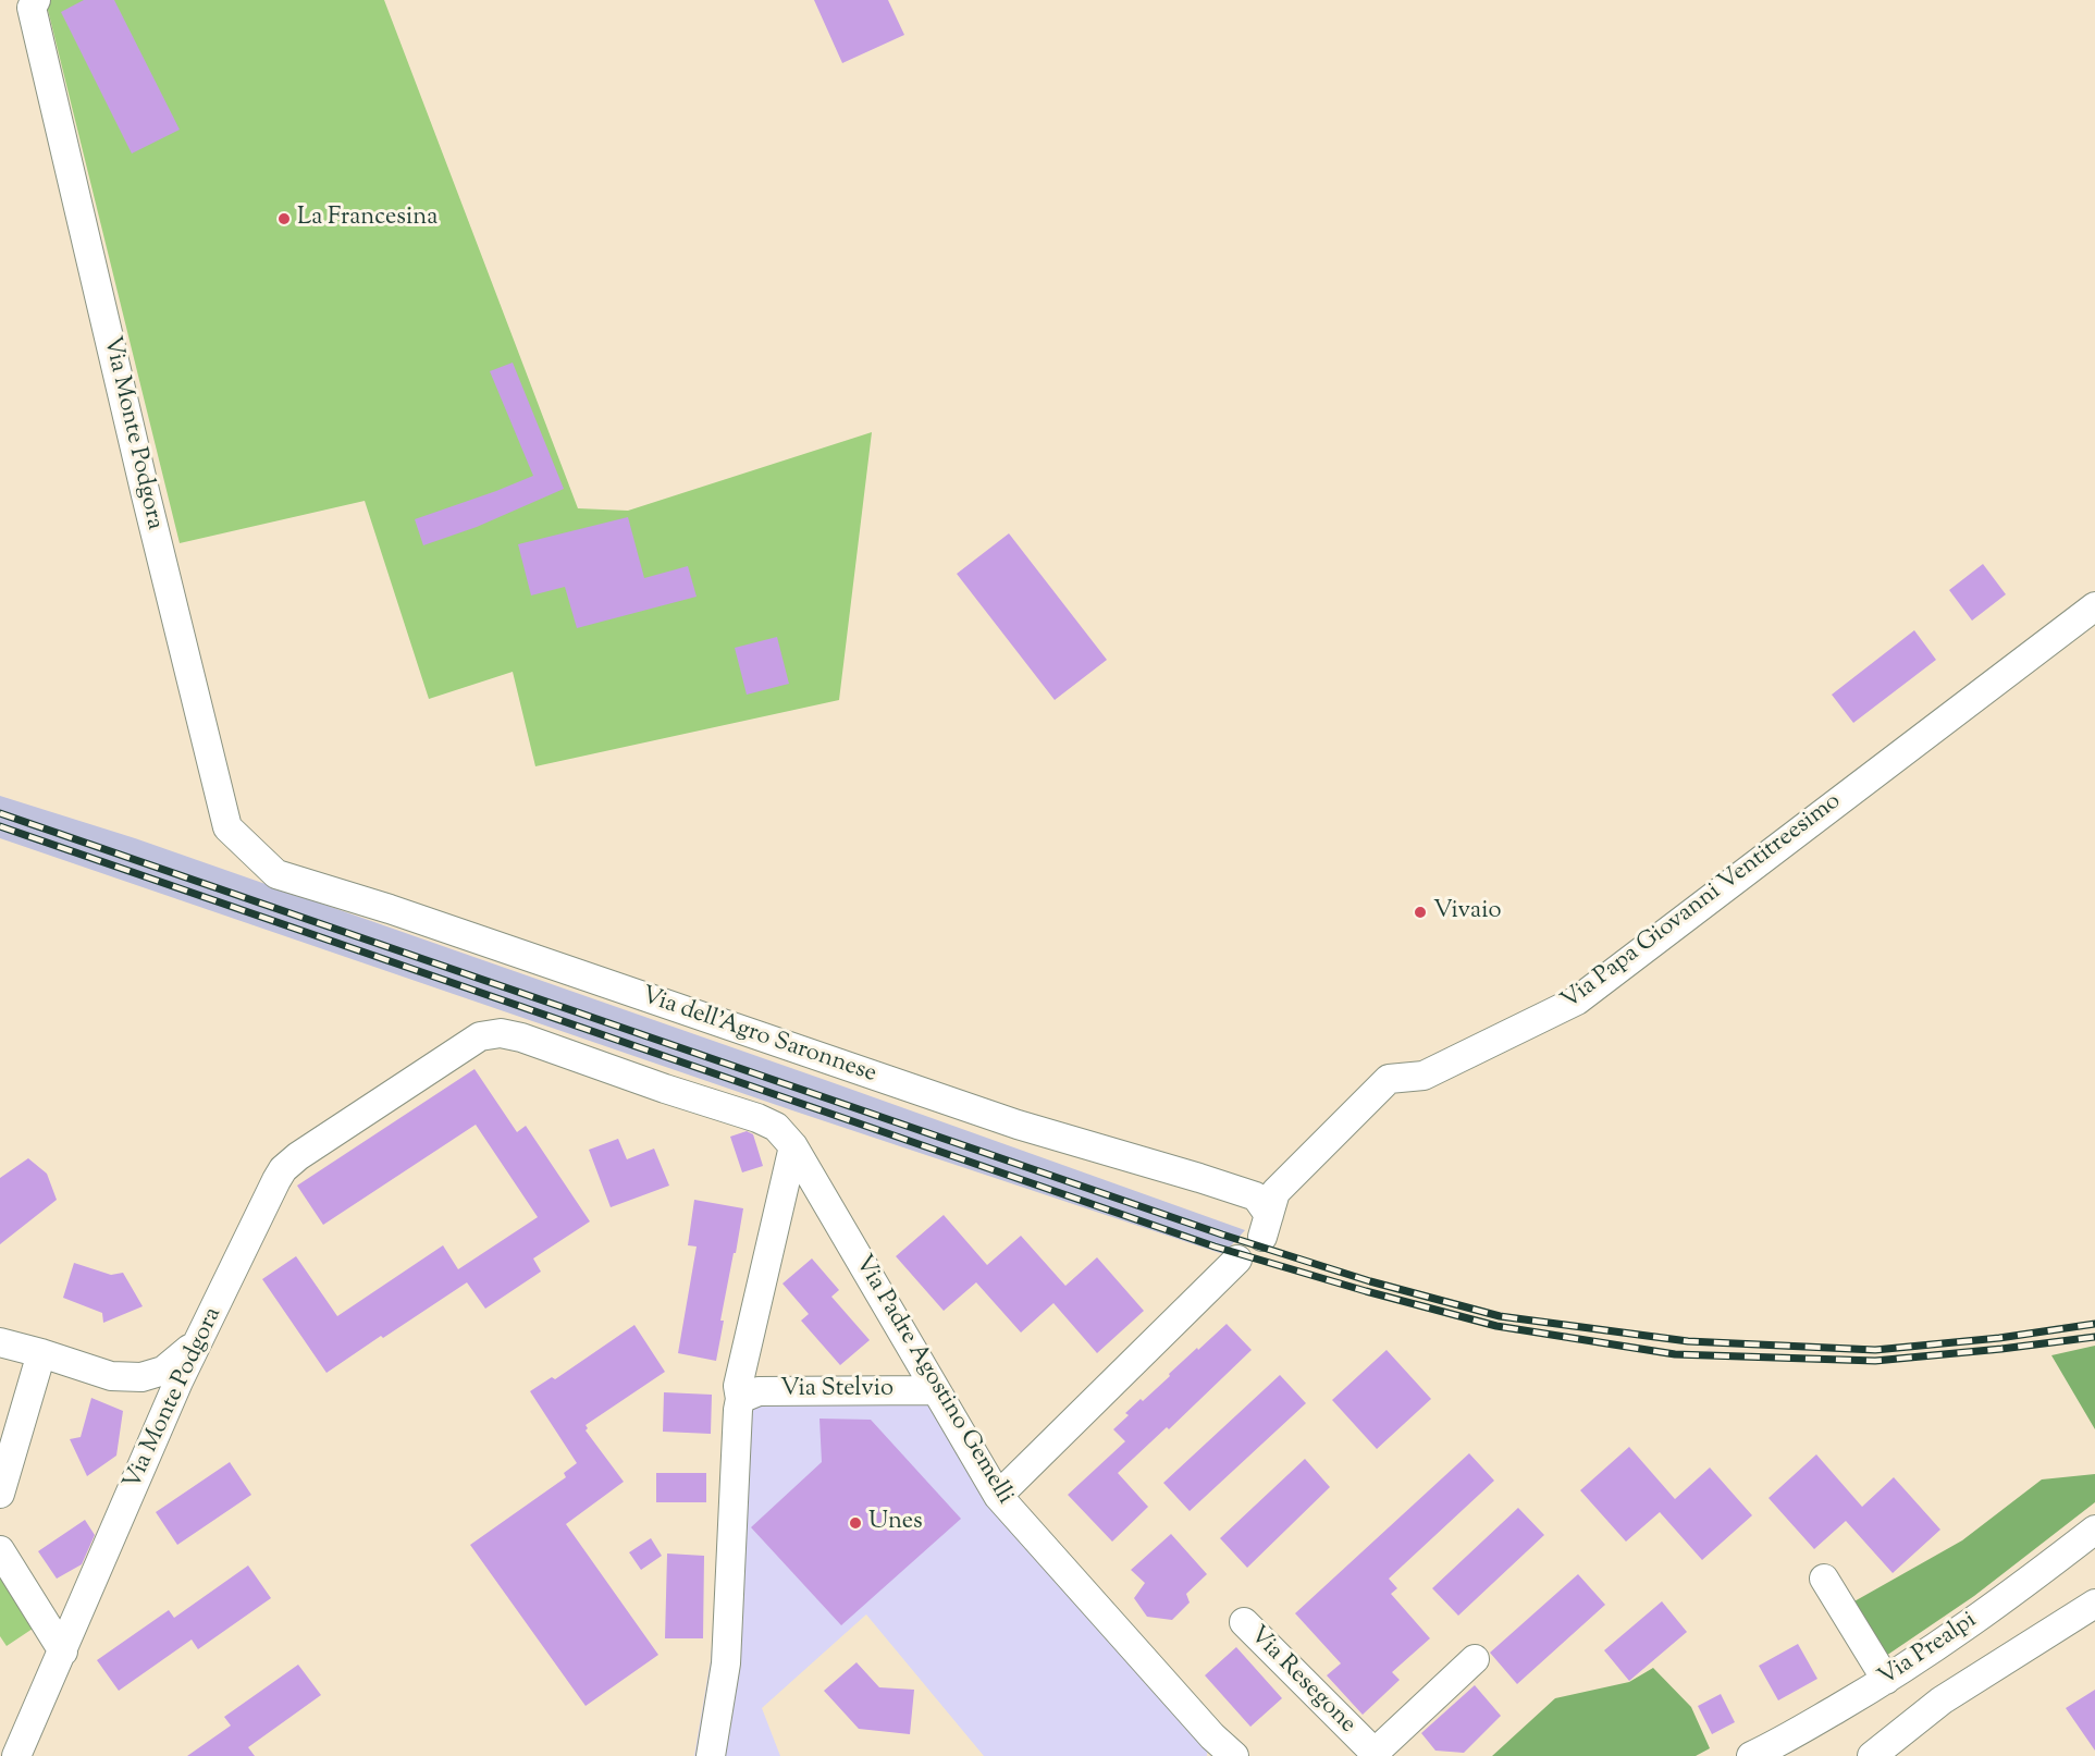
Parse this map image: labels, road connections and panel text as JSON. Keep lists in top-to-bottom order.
{
  "streets": {
    "street": [
      "Via Monte Podgora",
      "Via Papa Giovanni Ventitreesimo",
      "Via dell'Agro Saronnese",
      "Via Padre Agostino Gemelli",
      "Via Stelvio",
      "Via Prealpi",
      "Via Resegone"
    ]
  },
  "crossings": [
    ["Via Monte Podgora", "Via dell'Agro Saronnese"],
    ["Via Monte Podgora", "Via Padre Agostino Gemelli"],
    ["Via Papa Giovanni Ventitreesimo", "Via dell'Agro Saronnese"],
    ["Via Padre Agostino Gemelli", "Via Stelvio"]
  ],
  "places": ["La Francesina", "Vivaio", "Unes"]
}
